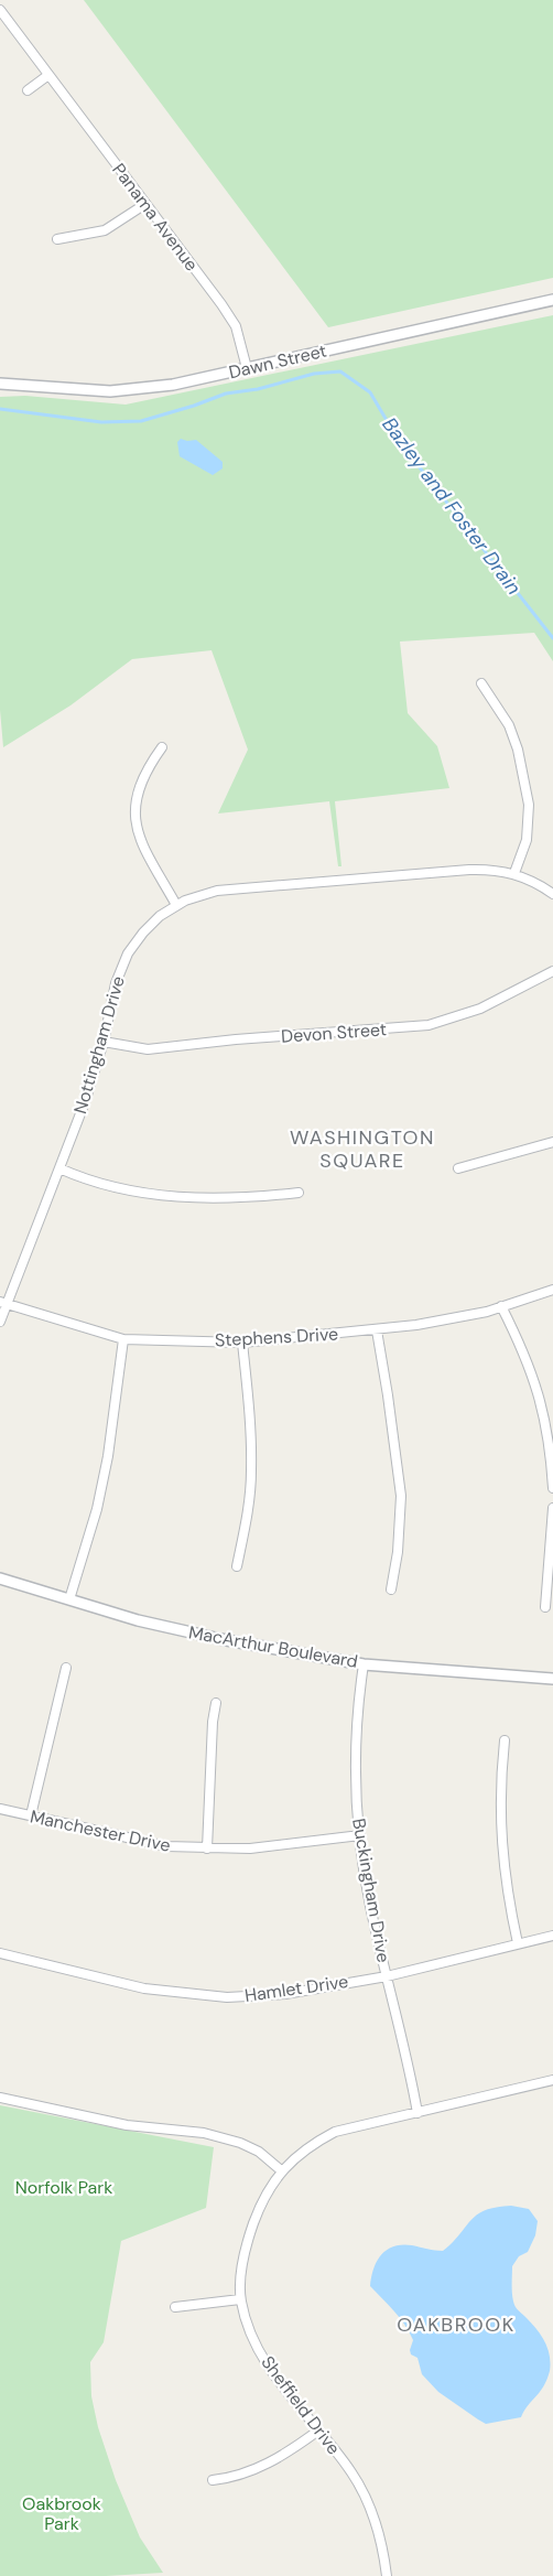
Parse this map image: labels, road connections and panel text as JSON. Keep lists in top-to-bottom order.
{
  "streets": {
    "street": [
      "Panama Avenue",
      "Dawn Street",
      "Devon Street",
      "Nottingham Drive",
      "Stephens Drive",
      "MacArthur Boulevard",
      "Manchester Drive",
      "Buckingham Drive",
      "Hamlet Drive",
      "Sheffield Drive"
    ]
  },
  "crossings": [
    ["Panama Avenue", "Dawn Street"],
    ["Devon Street", "Nottingham Drive"],
    ["Nottingham Drive", "Stephens Drive"],
    ["MacArthur Boulevard", "Buckingham Drive"],
    ["Manchester Drive", "Buckingham Drive"],
    ["Buckingham Drive", "Hamlet Drive"],
    ["Buckingham Drive", "Sheffield Drive"]
  ],
  "districts": ["WASHINGTON SQUARE", "OAKBROOK"],
  "water": ["Bazley and Foster Drain"],
  "parks": ["Norfolk Park", "Oakbrook Park"]
}
